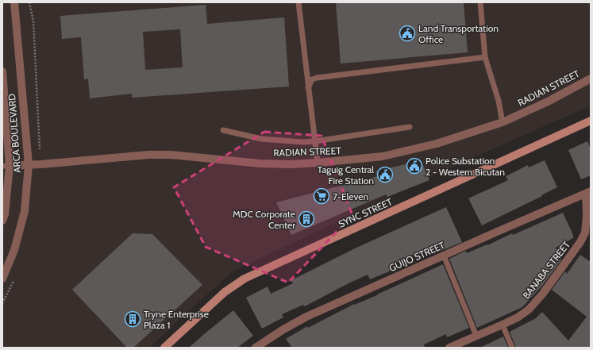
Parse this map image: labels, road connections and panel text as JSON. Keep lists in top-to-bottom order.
{
  "streets": {
    "main road": ["SYNC STREET"],
    "street": [
      "RADIAN STREET",
      "ARCA BOULEVARD",
      "GUIJO STREET",
      "BANABA STREET"
    ]
  },
  "crossings": [
    ["RADIAN STREET", "ARCA BOULEVARD"],
    ["GUIJO STREET", "BANABA STREET"]
  ],
  "places": {
    "public building": ["Land Transportation Office", "Police Substation 2 - Western Bicutan", "Taguig Central Fire Station"],
    "supermarket": ["7-Eleven"],
    "building": ["MDC Corporate Center", "Tryne Enterprise Plaza 1"]
  }
}
